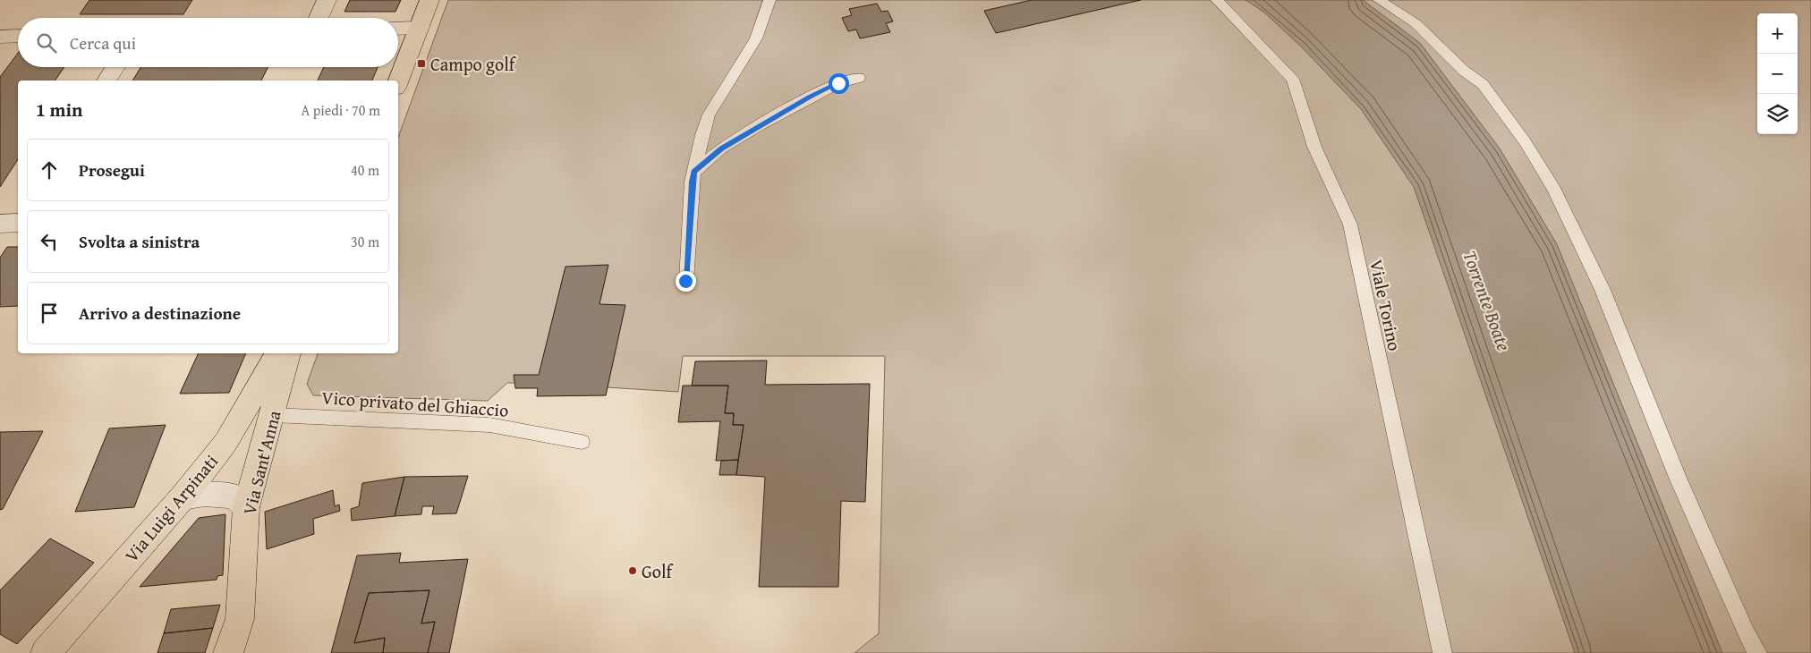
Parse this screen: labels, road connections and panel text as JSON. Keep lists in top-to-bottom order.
{
  "streets": {
    "main road": ["Via Sant'Anna", "Via Luigi Arpinati"],
    "lane": ["Viale Torino", "Vico privato del Ghiaccio"]
  },
  "crossings": [
    ["Vico privato del Ghiaccio", "Via Sant'Anna"]
  ],
  "water": ["Torrente Boate"],
  "places": {
    "transit": ["Campo golf"],
    "other": ["Golf"]
  },
  "page": {
    "map_buttons": ["+", "−"],
    "search": "Cerca qui",
    "heading": ["1 min", "A piedi · 70 m"],
    "list": [
      ["Prosegui", "40 m"],
      ["Svolta a sinistra", "30 m"],
      "Arrivo a destinazione"
    ]
  }
}
